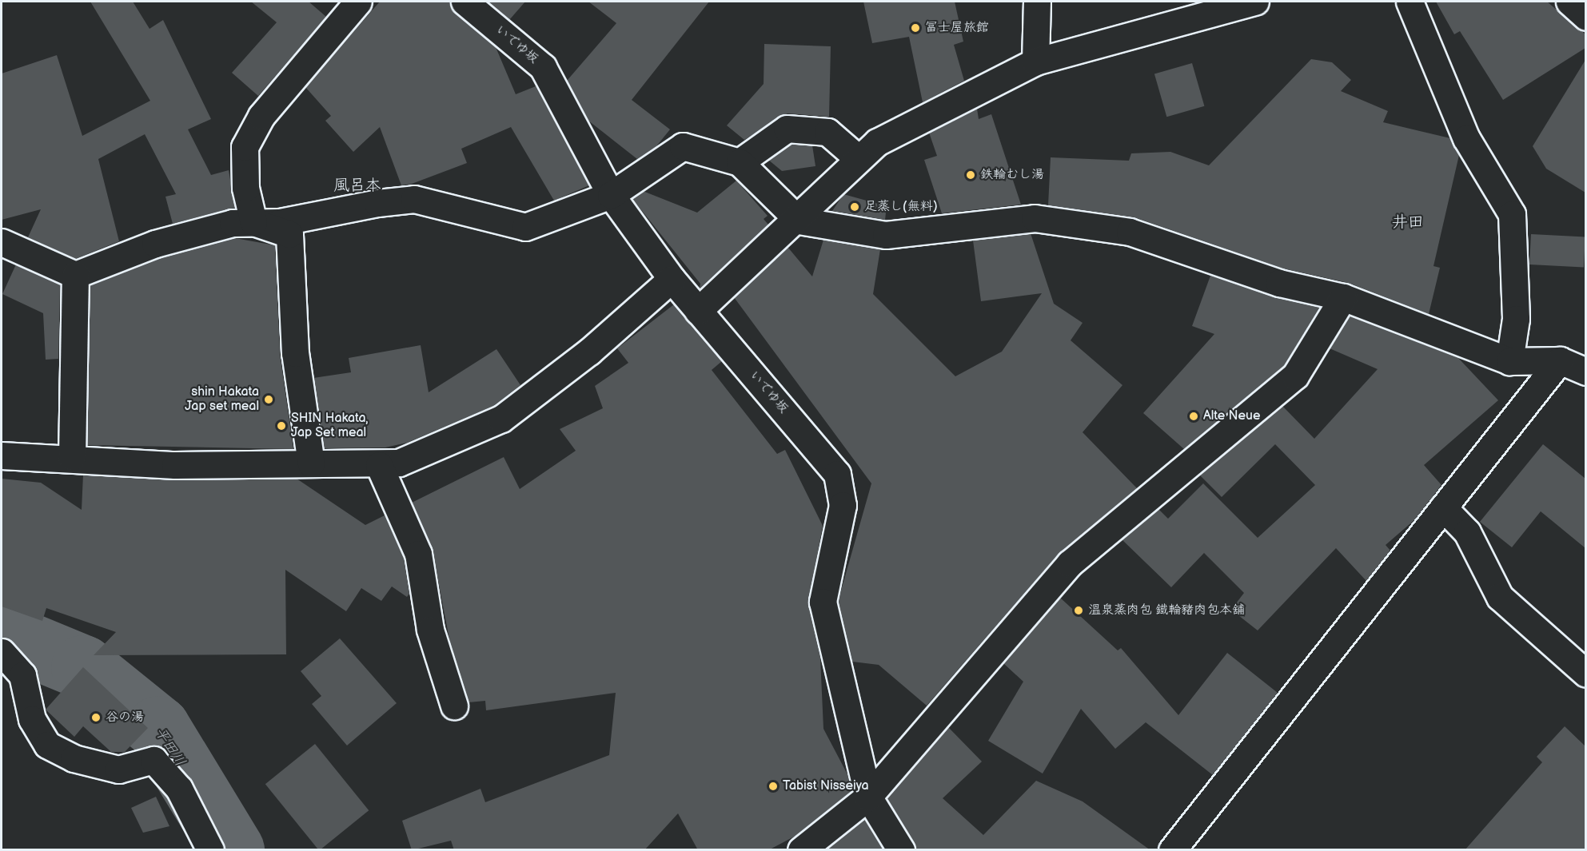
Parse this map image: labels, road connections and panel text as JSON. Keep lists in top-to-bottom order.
{
  "streets": {
    "street": ["いでゆ坂"]
  },
  "districts": ["風呂本", "井田"],
  "water": ["平田川"],
  "places": [
    "冨士屋旅館",
    "鉄輪むし湯",
    "足蒸し(無料)",
    "shin Hakata Jap set meal",
    "Alte Neue",
    "SHIN Hakata, Jap Set meal",
    "溫泉蒸肉包 鐵輪豬肉包本舖",
    "谷の湯",
    "Tabist Nisseiya"
  ]
}
